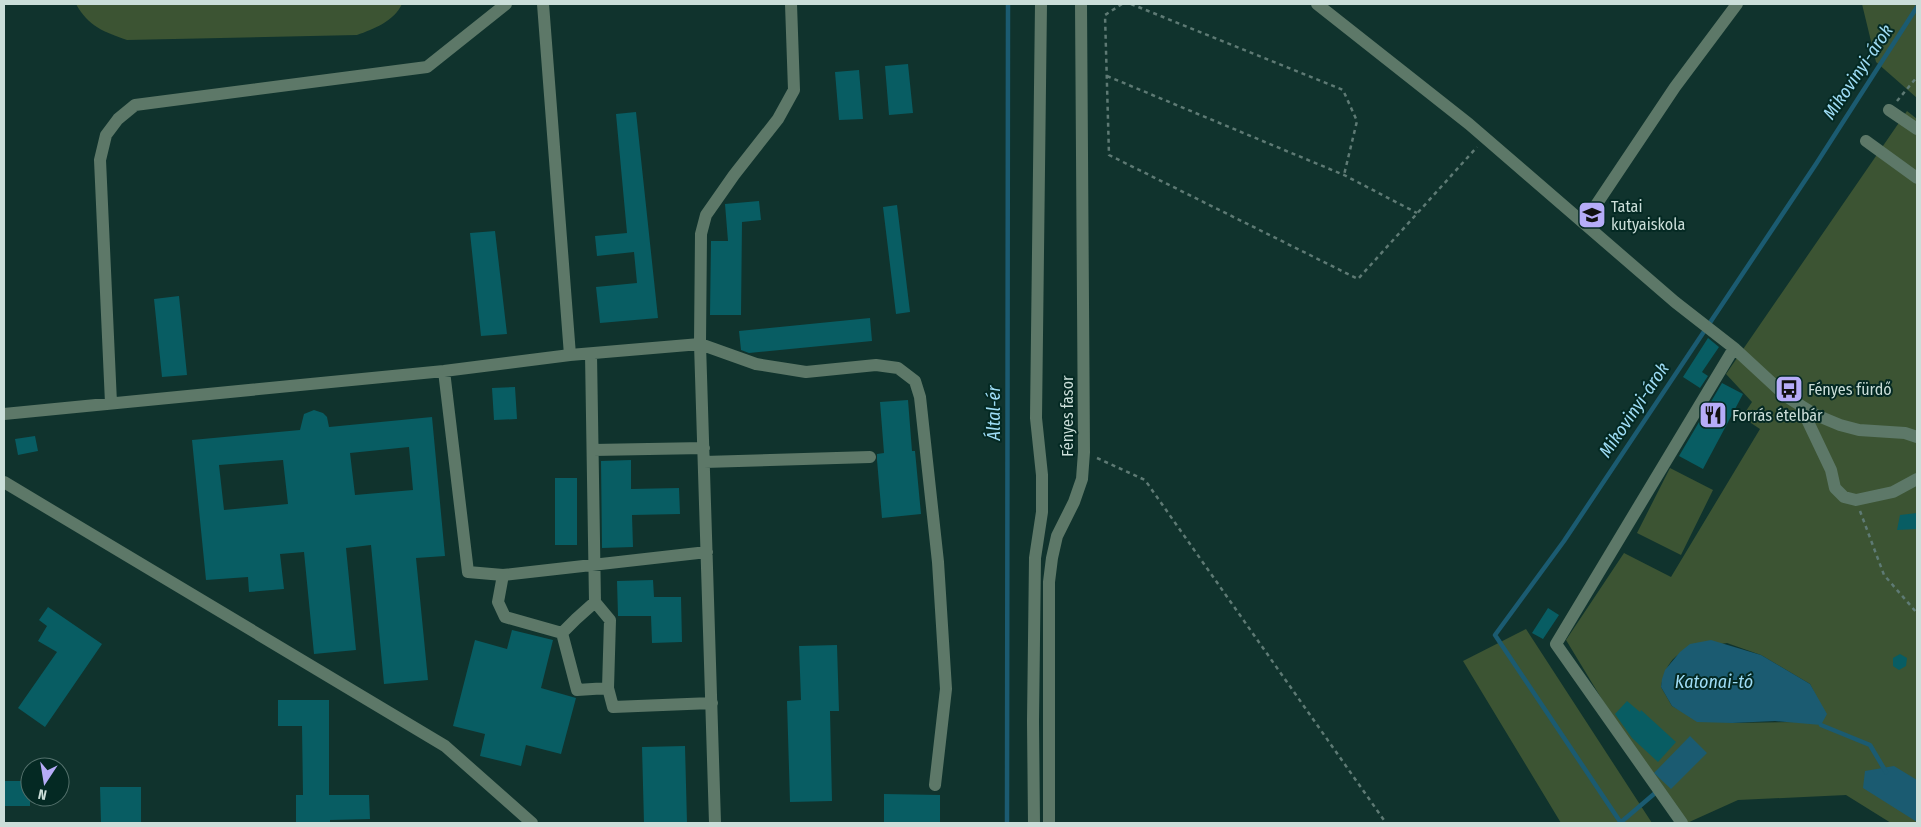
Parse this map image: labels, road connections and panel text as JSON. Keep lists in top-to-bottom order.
{
  "streets": {
    "street": ["Fényes fasor"]
  },
  "water": ["Mikovinyi-árok", "Által-ér", "Katonai-tó"],
  "places": {
    "school or university": ["Tatai kutyaiskola"],
    "bus stop": ["Fényes fürdő"],
    "restaurant": ["Forrás ételbár"]
  },
  "north": "bottom"
}
